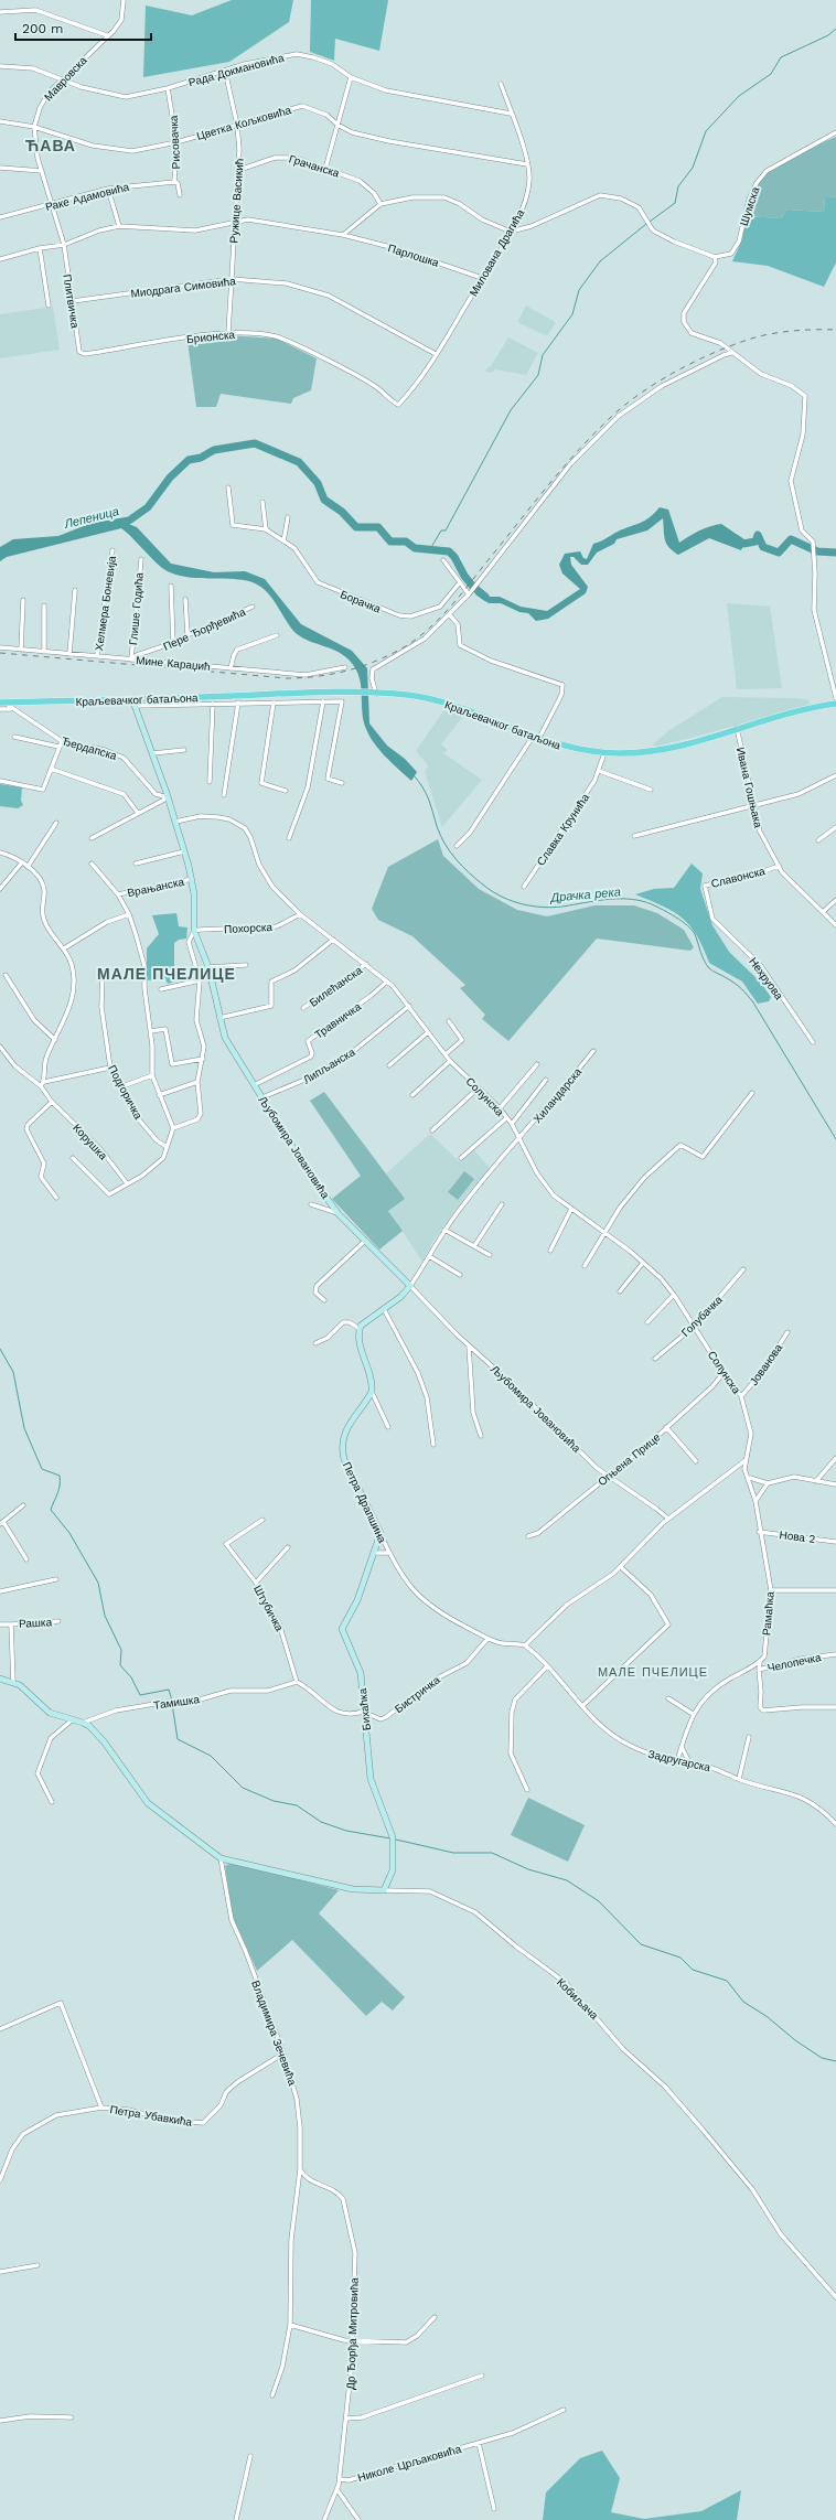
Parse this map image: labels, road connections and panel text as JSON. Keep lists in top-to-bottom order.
{
  "streets": {
    "main road": ["Краљевачког батаљона"],
    "street": [
      "Рада Докмановића",
      "Мавровска",
      "Цветка Кољковића",
      "Рисовачка",
      "Грачанска",
      "Раке Адамовића",
      "Ружице Васикић",
      "Шумска",
      "Милована Драгића",
      "Парлошка",
      "Миодрага Симовића",
      "Плитвичка",
      "Брионска",
      "Борачка",
      "Хелмера Боневија",
      "Глише Годића",
      "Пере Ђорђевића",
      "Мине Караџић",
      "Ђердапска",
      "Ивана Гошњака",
      "Славка Крунића",
      "Славонска",
      "Врањанска",
      "Похорска",
      "Нехруова",
      "Билећанска",
      "Травничка",
      "Липљанска",
      "Подгоричка",
      "Хиландарска",
      "Солунска",
      "Корушка",
      "Љубомира Јовановића",
      "Голубачка",
      "Јованова",
      "Огњена Прице",
      "Петра Драпшина",
      "Нова 2",
      "Штубичка",
      "Рамаћка",
      "Рашка",
      "Челопечка",
      "Бистричка",
      "Тамишка",
      "Бихаћка",
      "Задругарска",
      "Кобиљача",
      "Владимира Зечевића",
      "Петра Убавкића",
      "Др Ђорђа Митровића",
      "Николе Црљаковића"
    ]
  },
  "crossings": [
    ["Рада Докмановића", "Мавровска"],
    ["Рада Докмановића", "Рисовачка"],
    ["Рада Докмановића", "Ружице Васикић"],
    ["Рада Докмановића", "Милована Драгића"],
    ["Мавровска", "Цветка Кољковића"],
    ["Мавровска", "Раке Адамовића"],
    ["Мавровска", "Парлошка"],
    ["Мавровска", "Плитвичка"],
    ["Цветка Кољковића", "Рисовачка"],
    ["Цветка Кољковића", "Ружице Васикић"],
    ["Цветка Кољковића", "Милована Драгића"],
    ["Рисовачка", "Раке Адамовића"],
    ["Грачанска", "Ружице Васикић"],
    ["Ружице Васикић", "Парлошка"],
    ["Ружице Васикић", "Миодрага Симовића"],
    ["Ружице Васикић", "Брионска"],
    ["Милована Драгића", "Парлошка"],
    ["Милована Драгића", "Миодрага Симовића"],
    ["Милована Драгића", "Брионска"],
    ["Парлошка", "Плитвичка"],
    ["Миодрага Симовића", "Плитвичка"],
    ["Плитвичка", "Брионска"],
    ["Хелмера Боневија", "Мине Караџић"],
    ["Глише Годића", "Пере Ђорђевића"],
    ["Глише Годића", "Мине Караџић"],
    ["Пере Ђорђевића", "Мине Караџић"],
    ["Краљевачког батаљона", "Ђердапска"],
    ["Краљевачког батаљона", "Ивана Гошњака"],
    ["Краљевачког батаљона", "Славка Крунића"],
    ["Краљевачког батаљона", "Љубомира Јовановића"],
    ["Ђердапска", "Љубомира Јовановића"],
    ["Ивана Гошњака", "Славонска"],
    ["Славонска", "Нехруова"],
    ["Врањанска", "Љубомира Јовановића"],
    ["Похорска", "Солунска"],
    ["Похорска", "Љубомира Јовановића"],
    ["Билећанска", "Солунска"],
    ["Травничка", "Солунска"],
    ["Травничка", "Љубомира Јовановића"],
    ["Липљанска", "Солунска"],
    ["Липљанска", "Љубомира Јовановића"],
    ["Хиландарска", "Солунска"],
    ["Солунска", "Љубомира Јовановића"],
    ["Солунска", "Голубачка"],
    ["Солунска", "Јованова"],
    ["Солунска", "Огњена Прице"],
    ["Солунска", "Рамаћка"],
    ["Љубомира Јовановића", "Огњена Прице"],
    ["Петра Драпшина", "Бистричка"],
    ["Петра Драпшина", "Бихаћка"],
    ["Петра Драпшина", "Задругарска"],
    ["Нова 2", "Рамаћка"],
    ["Штубичка", "Тамишка"],
    ["Рамаћка", "Челопечка"],
    ["Бистричка", "Бихаћка"],
    ["Бихаћка", "Кобиљача"],
    ["Кобиљача", "Владимира Зечевића"],
    ["Владимира Зечевића", "Петра Убавкића"],
    ["Владимира Зечевића", "Др Ђорђа Митровића"],
    ["Др Ђорђа Митровића", "Николе Црљаковића"]
  ],
  "districts": ["ЋАВА", "МАЛЕ ПЧЕЛИЦЕ", "МАЛЕ ПЧЕЛИЦЕ"],
  "water": ["Лепеница", "Драчка река"],
  "scale_bar": "200 m"
}
